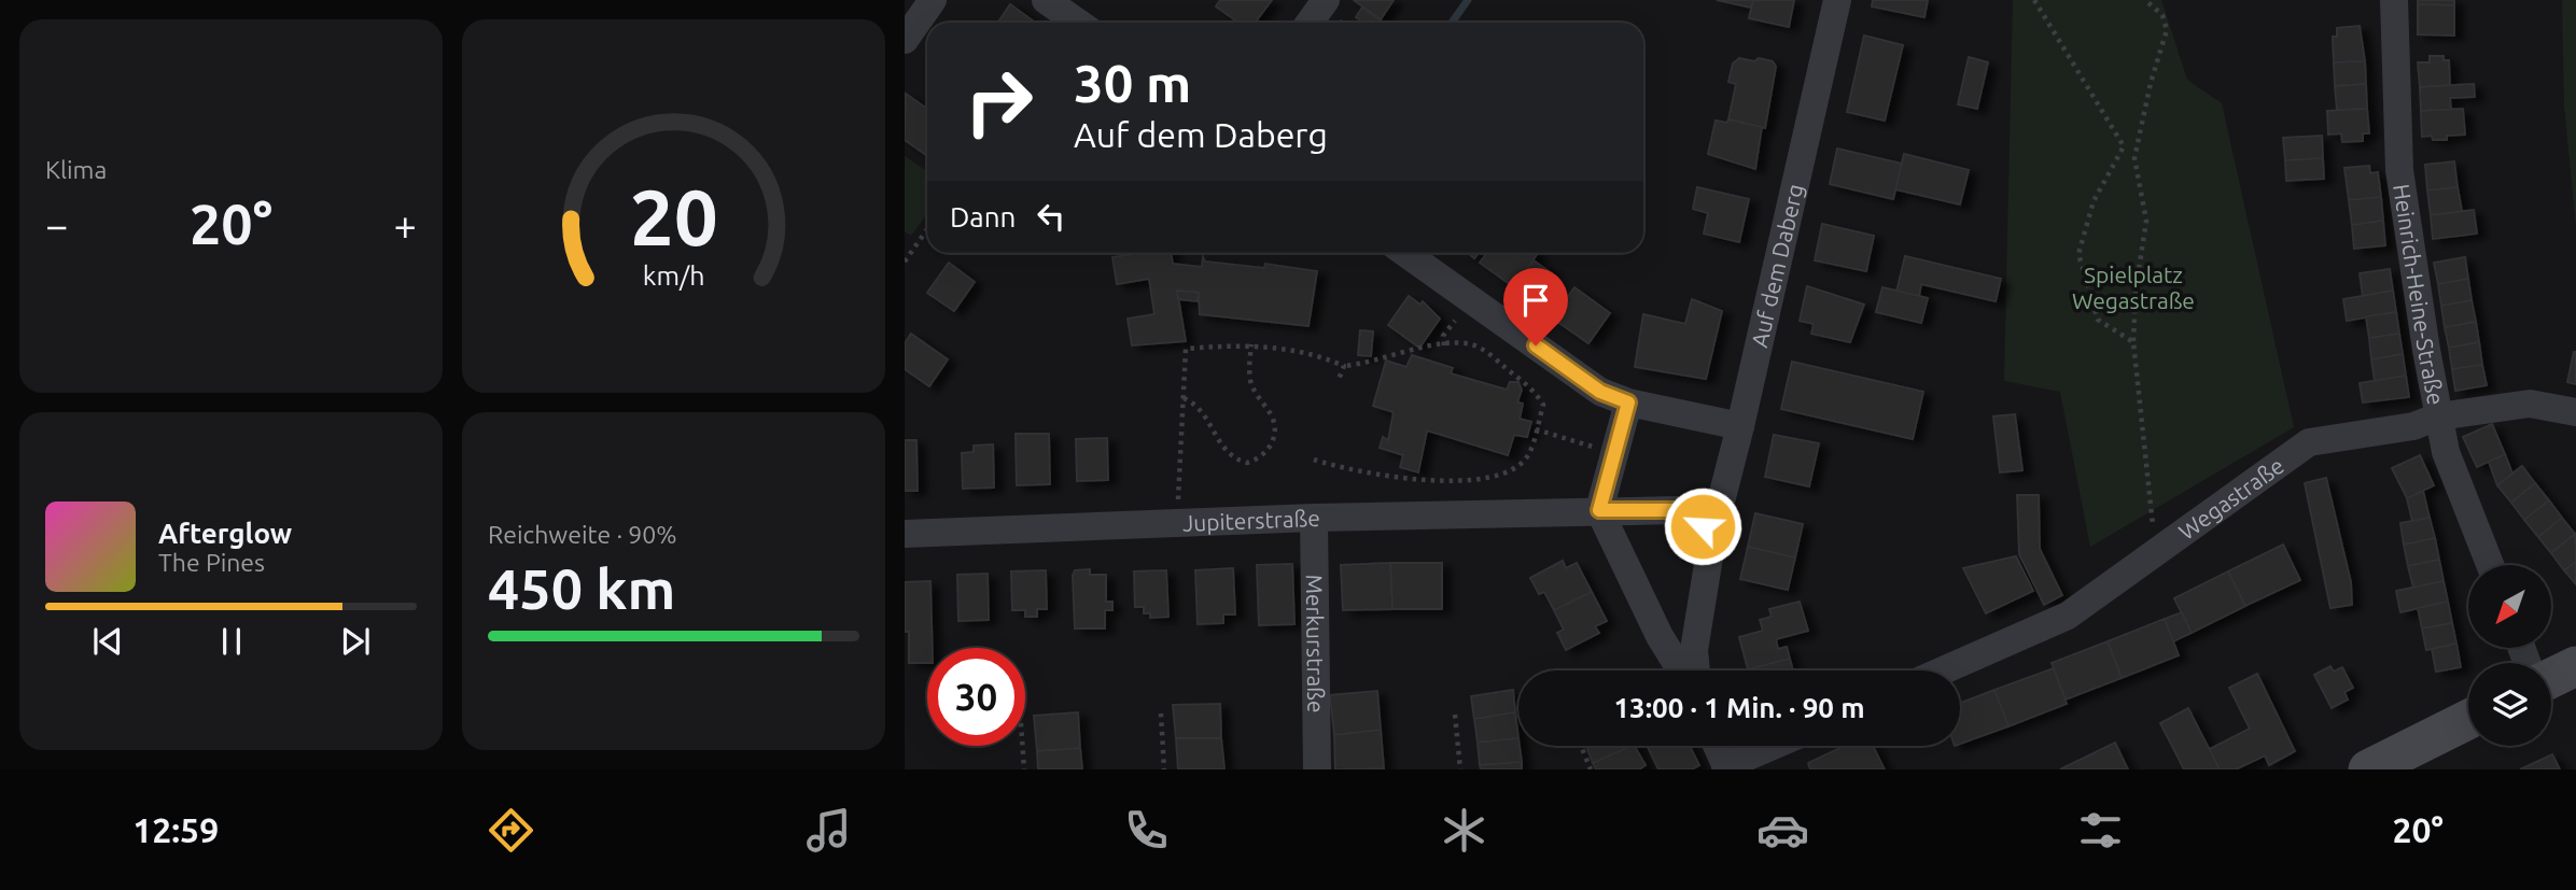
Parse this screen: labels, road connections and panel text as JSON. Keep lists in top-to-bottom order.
{
  "streets": {
    "street": [
      "Auf dem Daberg",
      "Heinrich-Heine-Straße",
      "Wegastraße",
      "Jupiterstraße",
      "Merkurstraße"
    ]
  },
  "crossings": [
    ["Heinrich-Heine-Straße", "Wegastraße"],
    ["Jupiterstraße", "Merkurstraße"]
  ],
  "parks": ["Spielplatz Wegastraße"],
  "north": "bottom left",
  "page": {
    "tile": [
      "Klima",
      ["Reichweite · 90%", "450 km"]
    ],
    "turn": ["30 m", "Auf dem Daberg"],
    "then": "Dann",
    "heat": ["−", "20°", "+"],
    "song": ["Afterglow", "The Pines"],
    "limit": "30",
    "trip": "13:00 · 1 Min. · 90 m",
    "tabs": ["12:59", "20°"],
    "gauge": ["20", "km/h"]
  }
}
